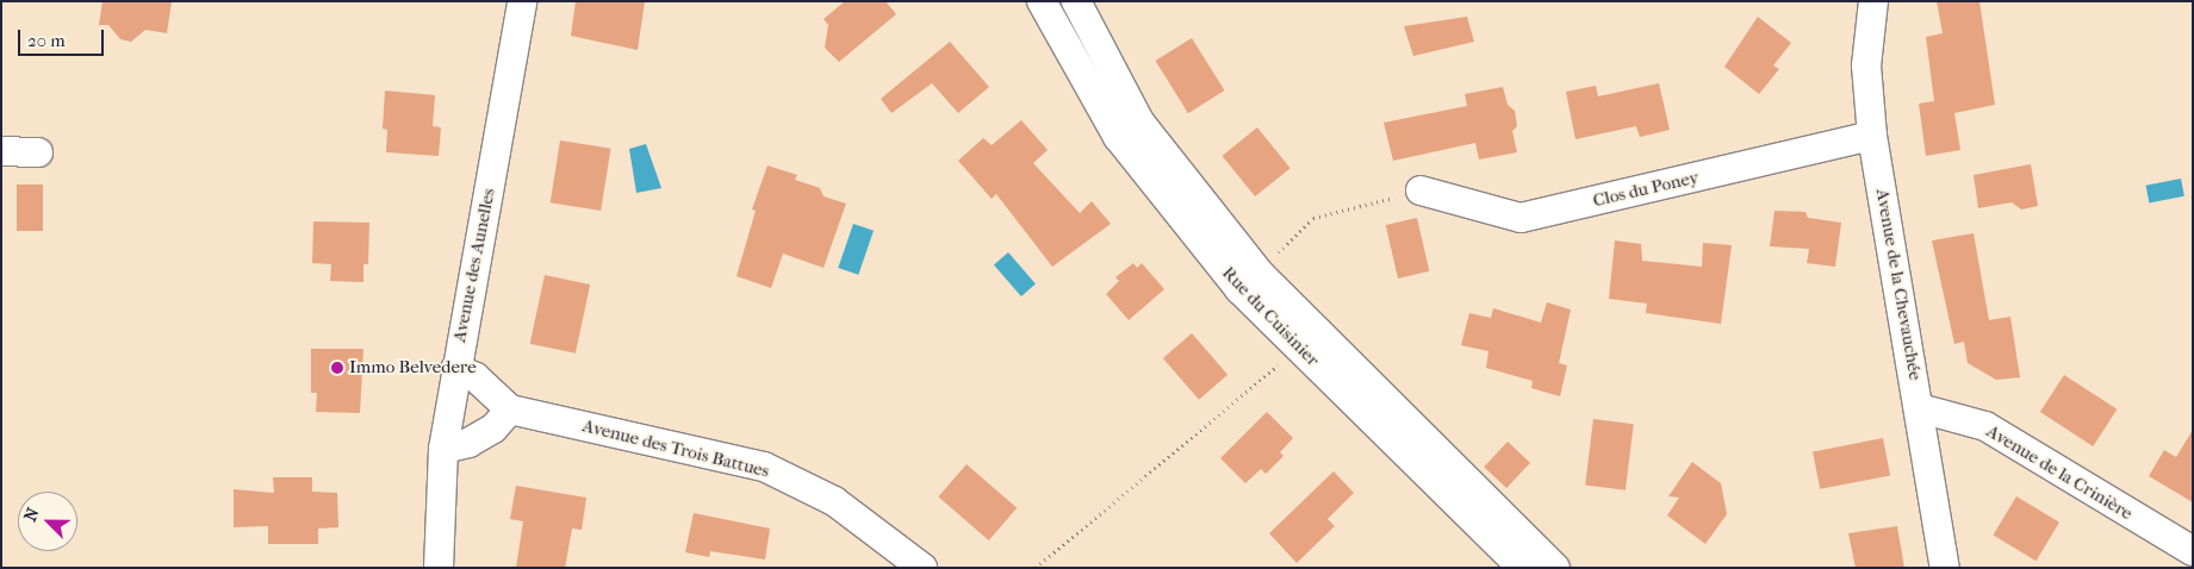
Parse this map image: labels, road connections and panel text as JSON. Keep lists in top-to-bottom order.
{
  "streets": {
    "street": [
      "Clos du Poney",
      "Avenue des Aunelles",
      "Avenue de la Chevauchée",
      "Rue du Cuisinier",
      "Avenue des Trois Battues",
      "Avenue de la Crinière"
    ]
  },
  "crossings": [
    ["Clos du Poney", "Avenue de la Chevauchée"],
    ["Avenue de la Chevauchée", "Avenue de la Crinière"]
  ],
  "places": ["Immo Belvedere"],
  "scale_bar": "20 m",
  "north": "top left"
}
